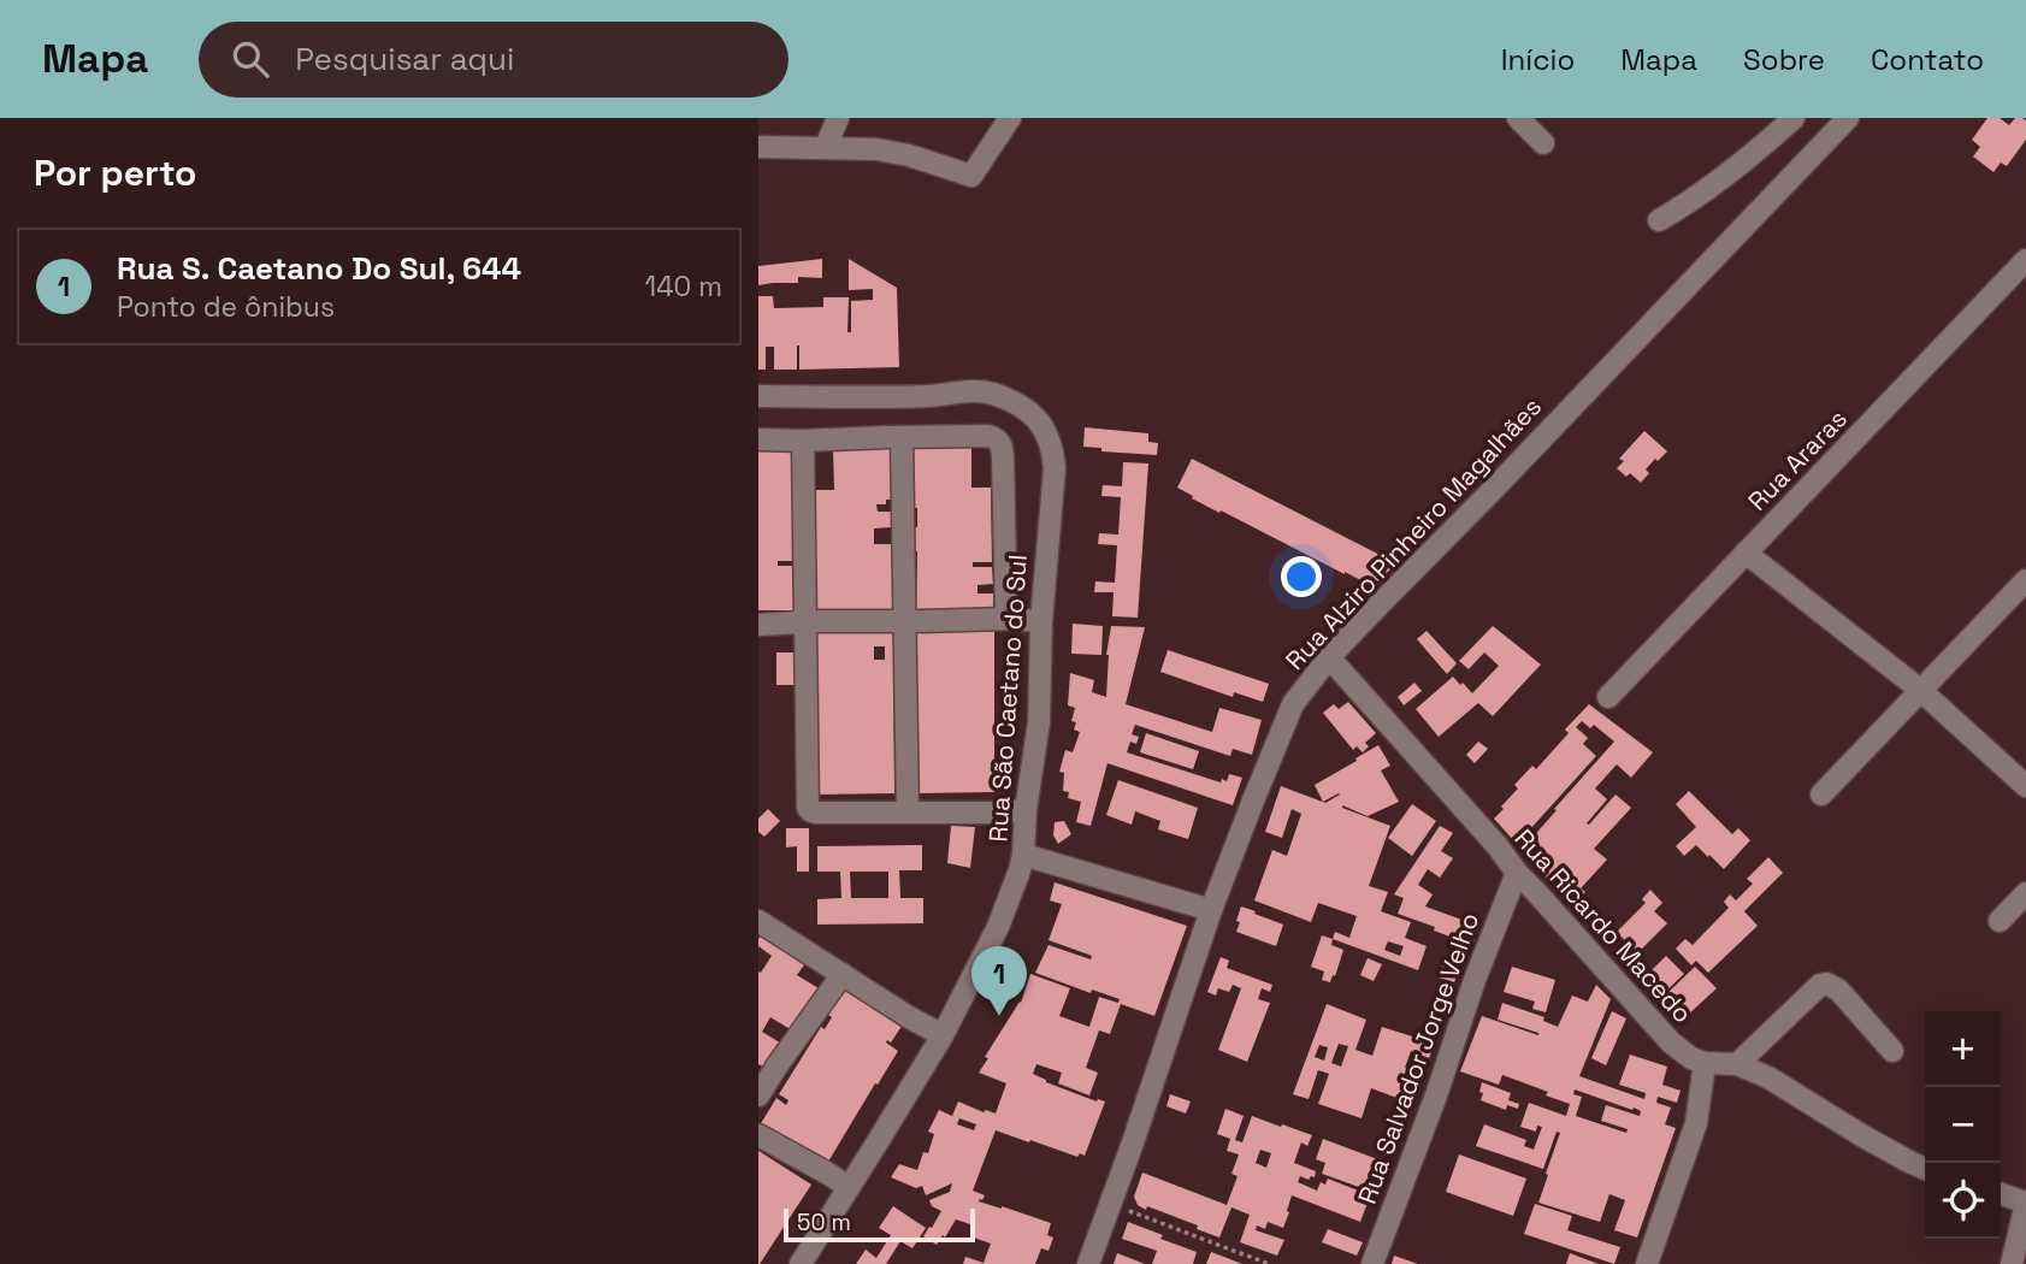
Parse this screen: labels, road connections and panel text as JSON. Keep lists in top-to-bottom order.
{
  "streets": {
    "street": [
      "Rua Araras",
      "Rua Alziro Pinheiro Magalhães",
      "Rua São Caetano do Sul",
      "Rua Ricardo Macedo",
      "Rua Salvador Jorge Velho"
    ]
  },
  "crossings": [
    ["Rua Alziro Pinheiro Magalhães", "Rua Ricardo Macedo"],
    ["Rua Ricardo Macedo", "Rua Salvador Jorge Velho"]
  ],
  "scale_bar": "50 m",
  "page": {
    "header": "Mapa",
    "search": "Pesquisar aqui",
    "nav": [
      "Início",
      "Mapa",
      "Sobre",
      "Contato"
    ],
    "heading": "Por perto",
    "list": [
      {
        "mark": "1",
        "name": "Rua S. Caetano Do Sul, 644",
        "note": "Ponto de ônibus",
        "value": "140 m"
      }
    ],
    "pins": "1",
    "map_buttons": ["+", "−"],
    "scale": "50 m"
  }
}
